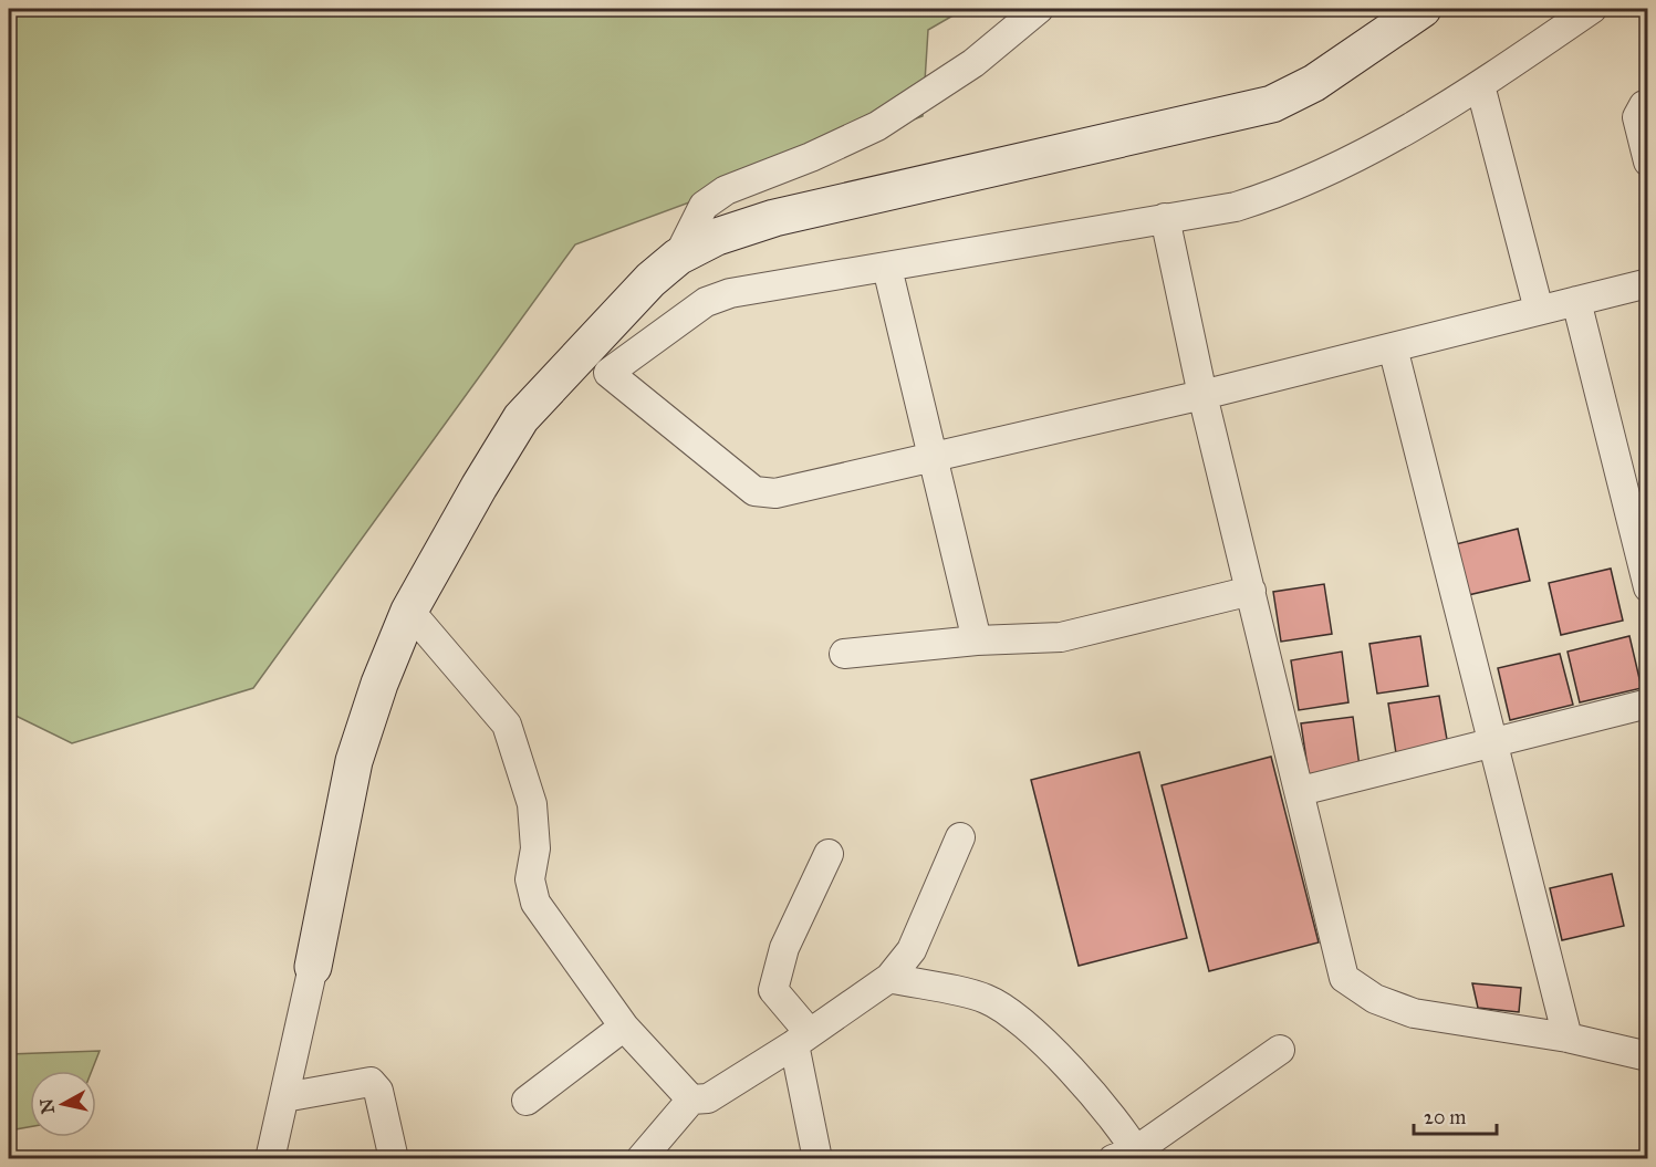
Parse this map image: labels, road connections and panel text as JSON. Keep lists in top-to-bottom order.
{
  "scale_bar": "20 m",
  "north": "left"
}
